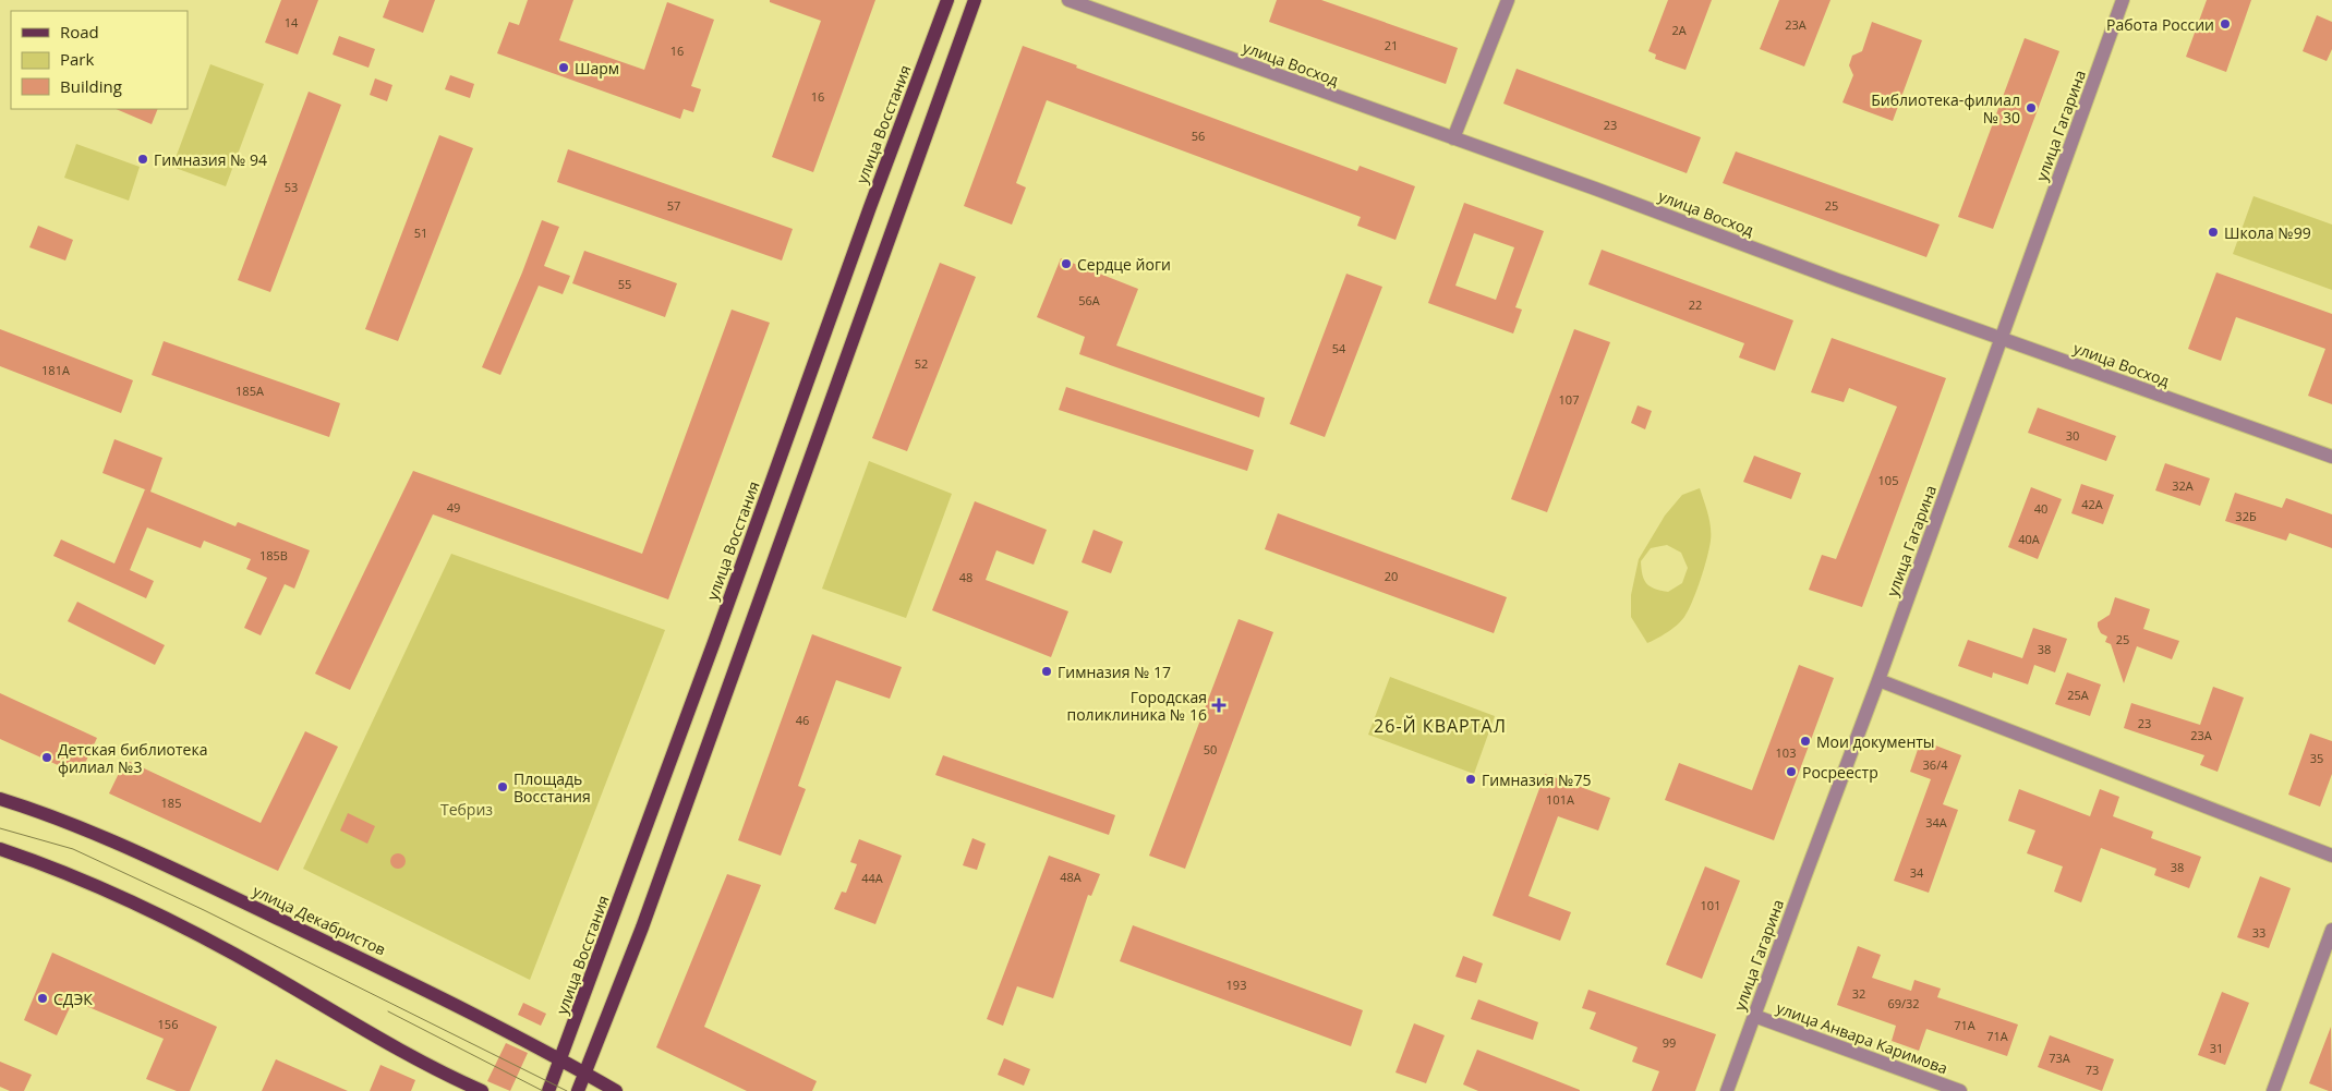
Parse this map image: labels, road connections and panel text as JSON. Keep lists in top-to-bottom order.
{
  "streets": {
    "main road": ["улица Восстания", "улица Декабристов"],
    "street": ["улица Восход", "улица Гагарина", "улица Анвара Каримова"]
  },
  "crossings": [
    ["улица Восход", "улица Гагарина"],
    ["улица Восстания", "улица Декабристов"],
    ["улица Гагарина", "улица Анвара Каримова"]
  ],
  "districts": ["26-Й КВАРТАЛ"],
  "parks": ["Тебриз"],
  "places": {
    "other": [
      "Работа России",
      "Шарм",
      "Библиотека-филиал № 30",
      "Гимназия № 94",
      "Школа №99",
      "Сердце йоги",
      "Гимназия № 17",
      "Мои документы",
      "Детская библиотека филиал №3",
      "Росреестр",
      "Гимназия №75",
      "Площадь Восстания",
      "СДЭК"
    ],
    "health": ["Городская поликлиника № 16"]
  },
  "house_numbers": [
    "14",
    "23А",
    "2А",
    "21",
    "16",
    "16",
    "23",
    "56",
    "53",
    "57",
    "25",
    "51",
    "55",
    "56А",
    "22",
    "54",
    "52",
    "181А",
    "185А",
    "107",
    "30",
    "105",
    "32А",
    "42А",
    "49",
    "40",
    "32Б",
    "40А",
    "185В",
    "20",
    "48",
    "25",
    "38",
    "25А",
    "46",
    "23",
    "23А",
    "50",
    "103",
    "35",
    "36/4",
    "101А",
    "185",
    "34А",
    "38",
    "34",
    "48А",
    "44А",
    "101",
    "33",
    "193",
    "32",
    "69/32",
    "156",
    "71А",
    "71А",
    "99",
    "31",
    "73А",
    "73"
  ],
  "legend": ["Road", "Park", "Building"]
}
